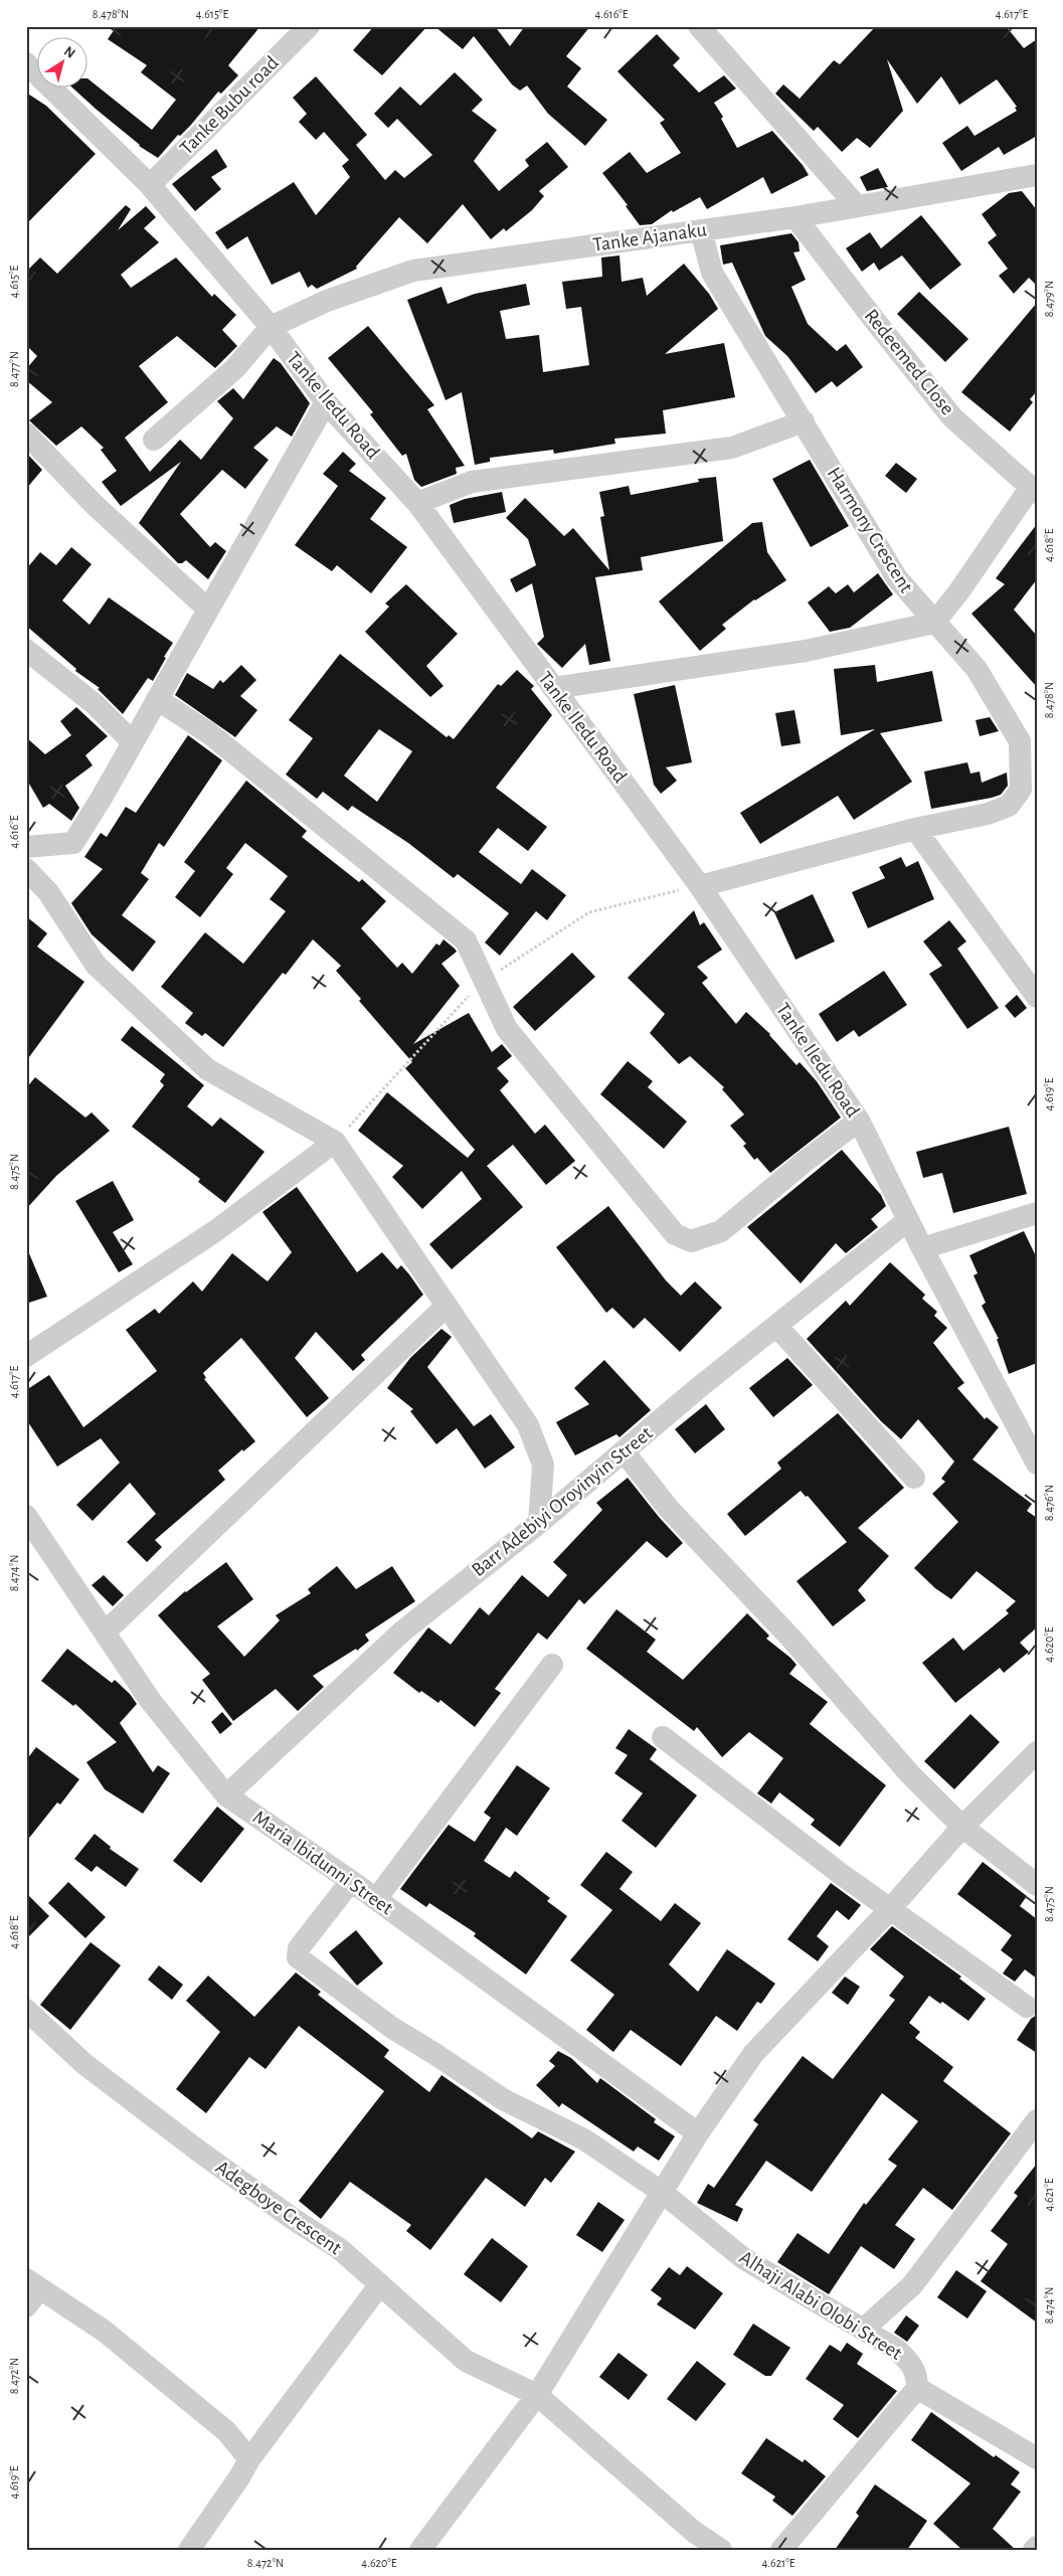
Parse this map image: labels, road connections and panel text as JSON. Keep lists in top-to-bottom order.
{
  "streets": {
    "street": [
      "Tanke Bubu road",
      "Tanke Ajanaku",
      "Redeemed Close",
      "Tanke Iledu Road",
      "Harmony Crescent",
      "Barr Adebiyi Oroyinyin Street",
      "Maria Ibidunni Street",
      "Adegboye Crescent",
      "Alhaji Alabi Olobi Street"
    ]
  },
  "crossings": [
    ["Tanke Bubu road", "Tanke Iledu Road"],
    ["Tanke Ajanaku", "Redeemed Close"],
    ["Tanke Ajanaku", "Tanke Iledu Road"],
    ["Tanke Ajanaku", "Harmony Crescent"],
    ["Tanke Iledu Road", "Harmony Crescent"],
    ["Tanke Iledu Road", "Barr Adebiyi Oroyinyin Street"],
    ["Barr Adebiyi Oroyinyin Street", "Maria Ibidunni Street"],
    ["Maria Ibidunni Street", "Alhaji Alabi Olobi Street"]
  ],
  "north": "top right",
  "coordinates": [
    "8.478°N",
    "4.615°E",
    "4.616°E",
    "4.617°E",
    "8.479°N",
    "8.477°N",
    "4.618°E",
    "4.619°E",
    "8.475°N",
    "8.476°N",
    "8.474°N",
    "4.620°E",
    "4.621°E",
    "8.472°N"
  ]
}
